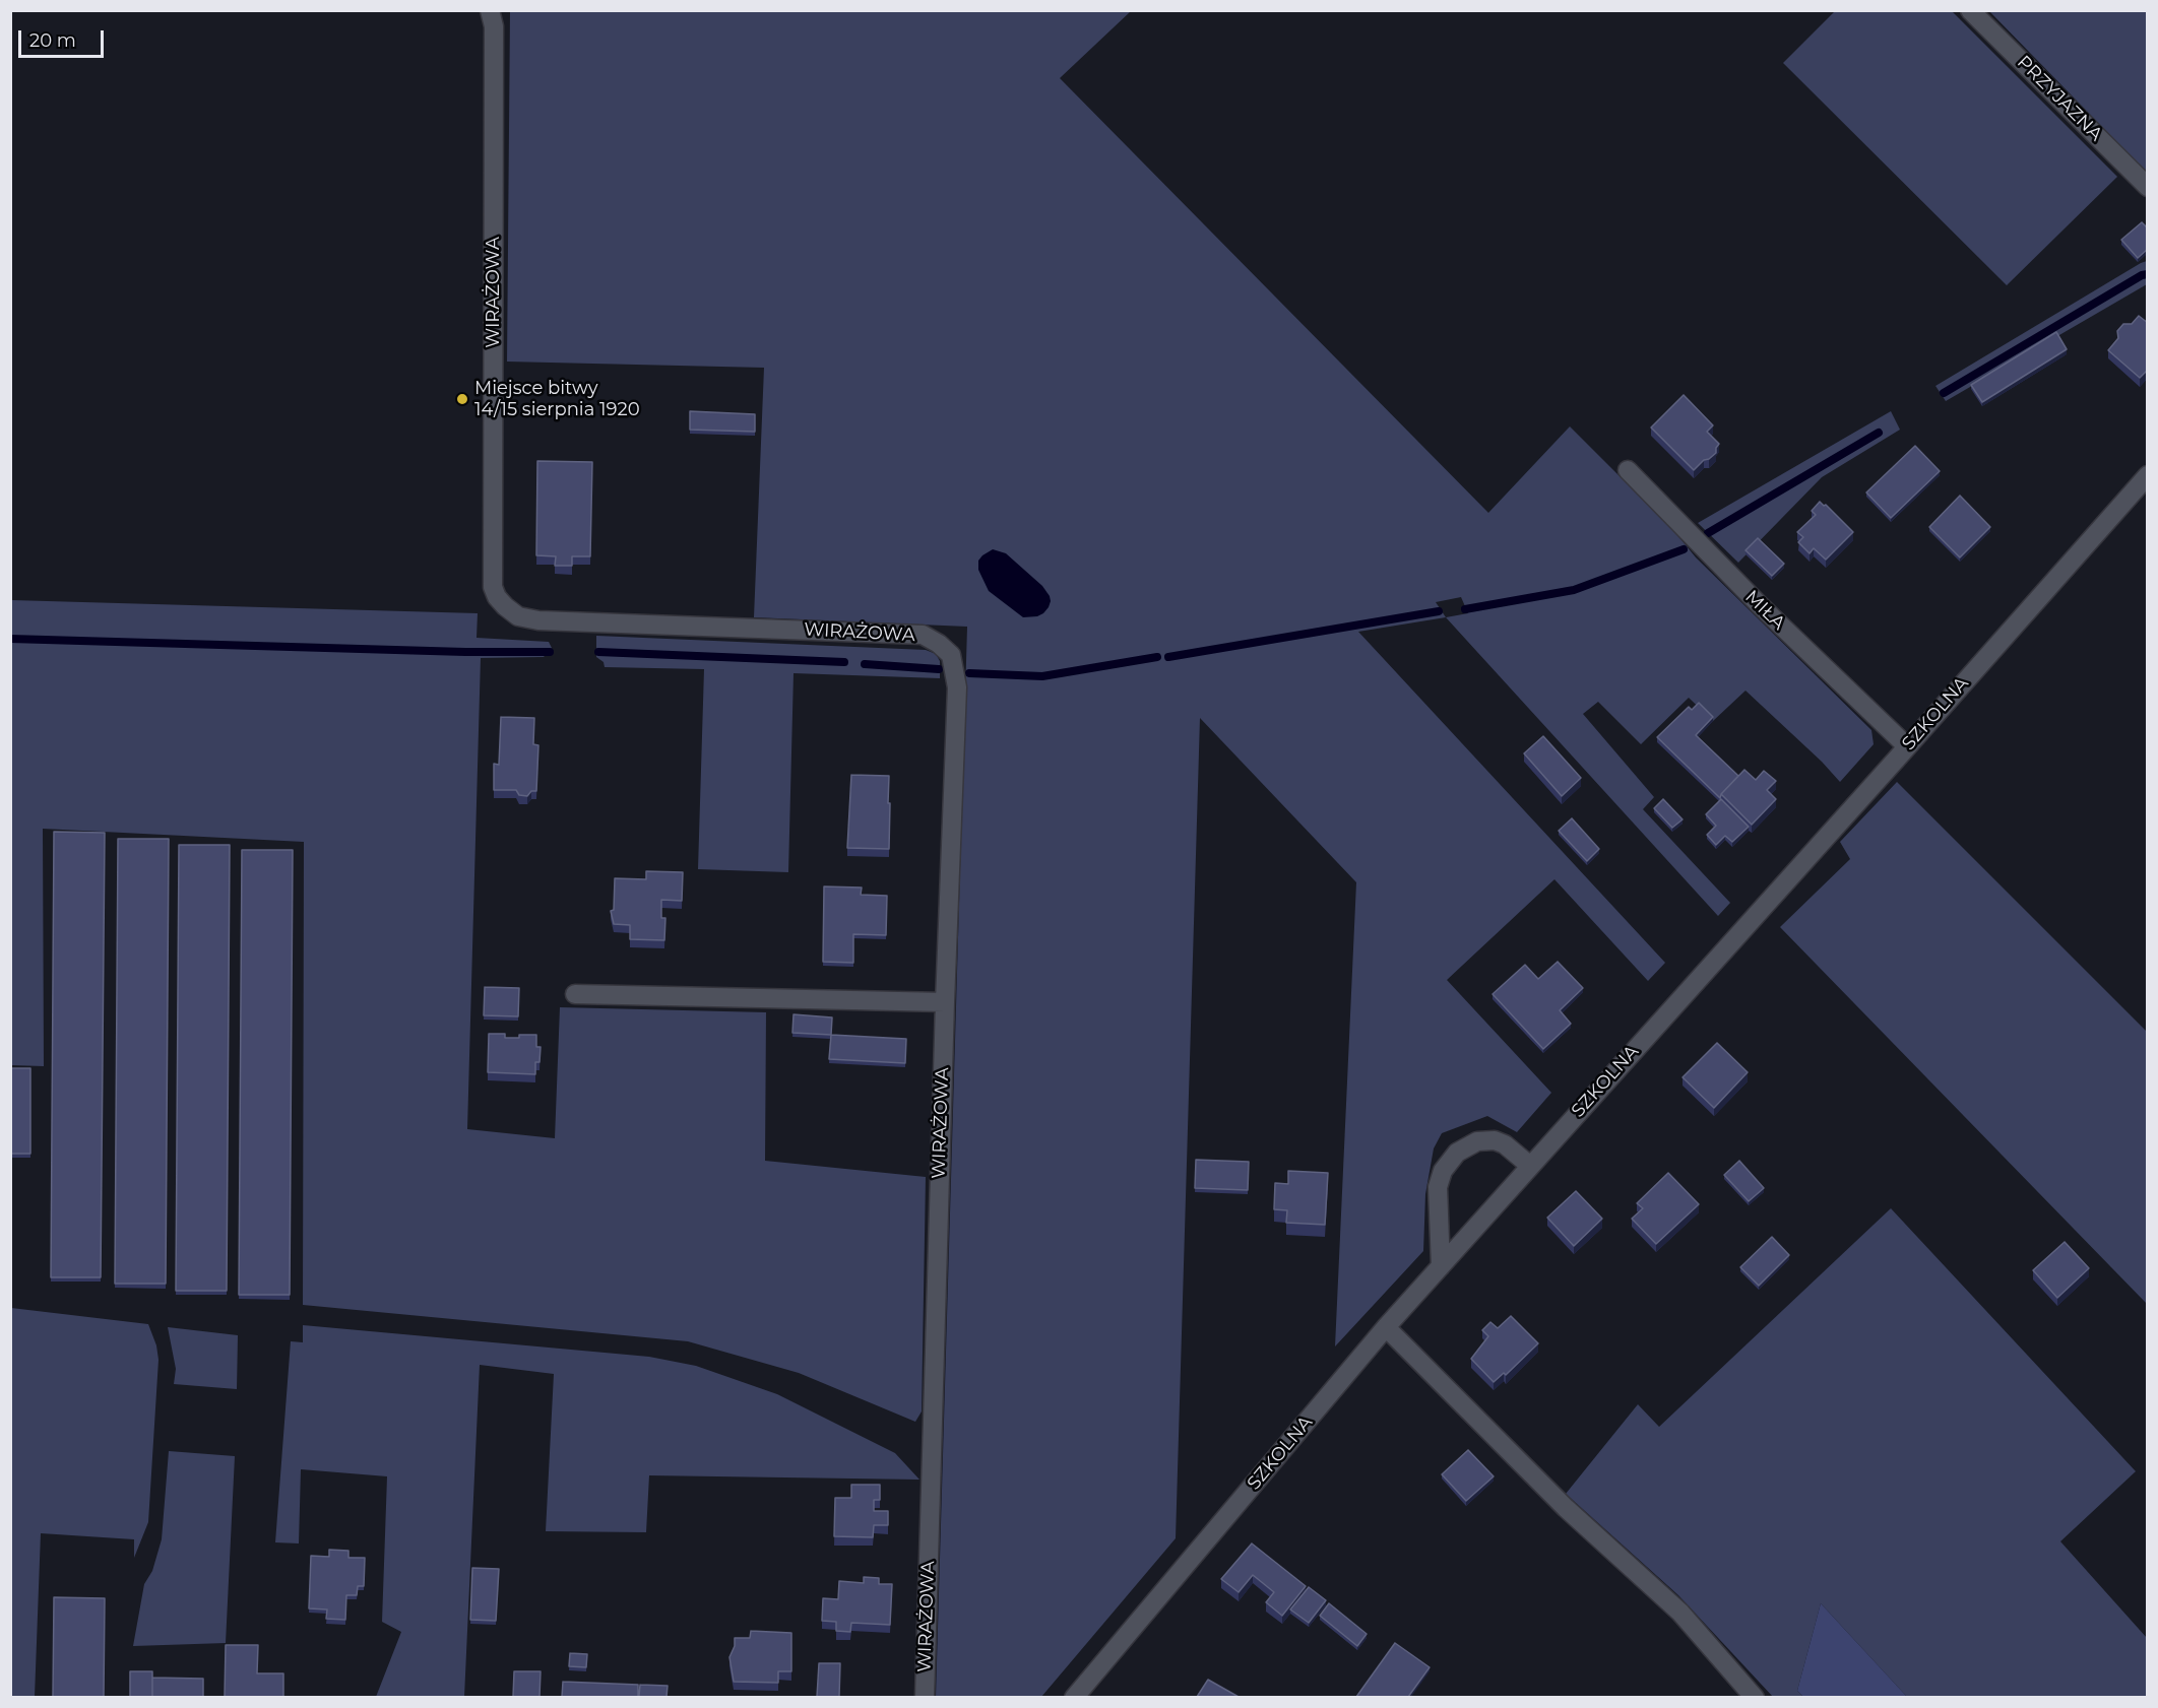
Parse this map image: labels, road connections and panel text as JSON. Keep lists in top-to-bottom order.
{
  "streets": {
    "street": [
      "PRZYJAZNA",
      "WIRAŻOWA",
      "MIŁA",
      "SZKOLNA"
    ]
  },
  "crossings": [
    ["MIŁA", "SZKOLNA"]
  ],
  "places": ["Miejsce bitwy 14/15 sierpnia 1920"],
  "scale_bar": "20 m"
}
